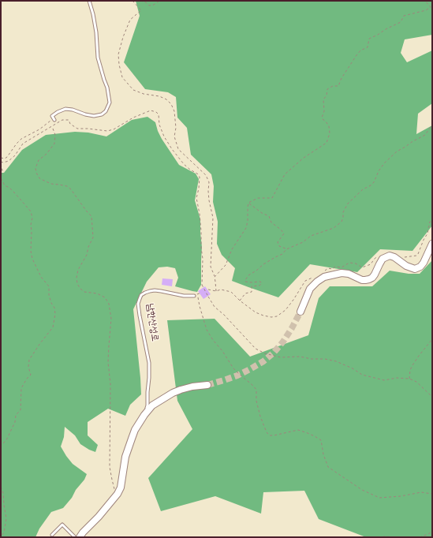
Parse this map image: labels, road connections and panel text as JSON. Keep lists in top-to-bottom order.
{
  "streets": {
    "main road": ["남한산성로"]
  }
}
